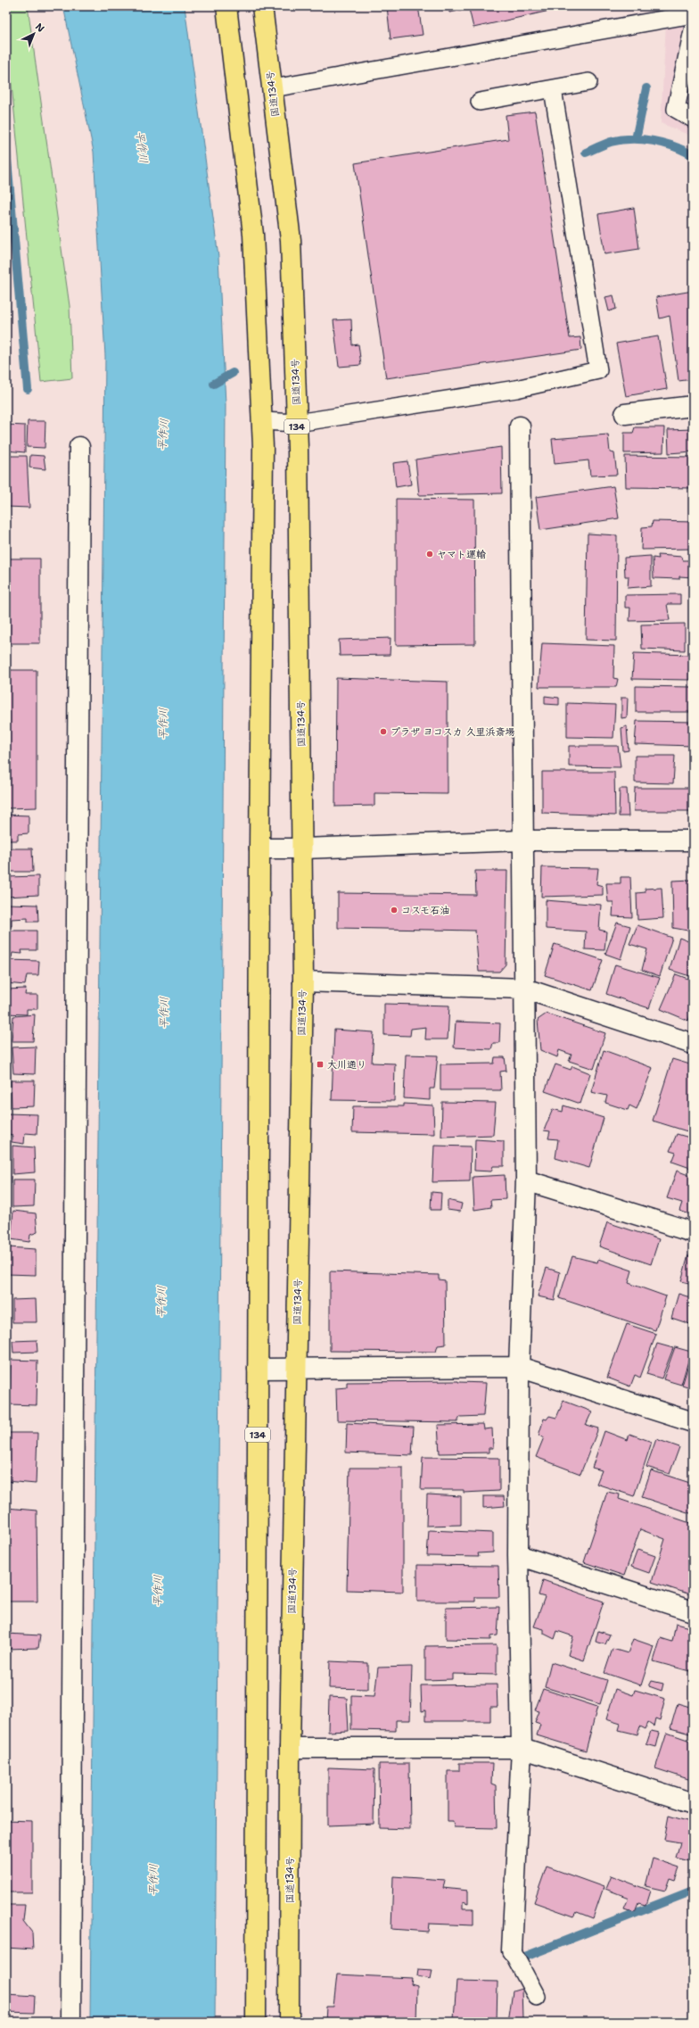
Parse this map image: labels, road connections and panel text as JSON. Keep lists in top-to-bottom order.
{
  "streets": {
    "highway": ["国道134号", "134"]
  },
  "water": ["平作川"],
  "places": {
    "other": ["ヤマト運輸", "プラザ ヨコスカ 久里浜斎場", "コスモ石油"],
    "transit": ["大川通り"]
  },
  "north": "top right"
}
